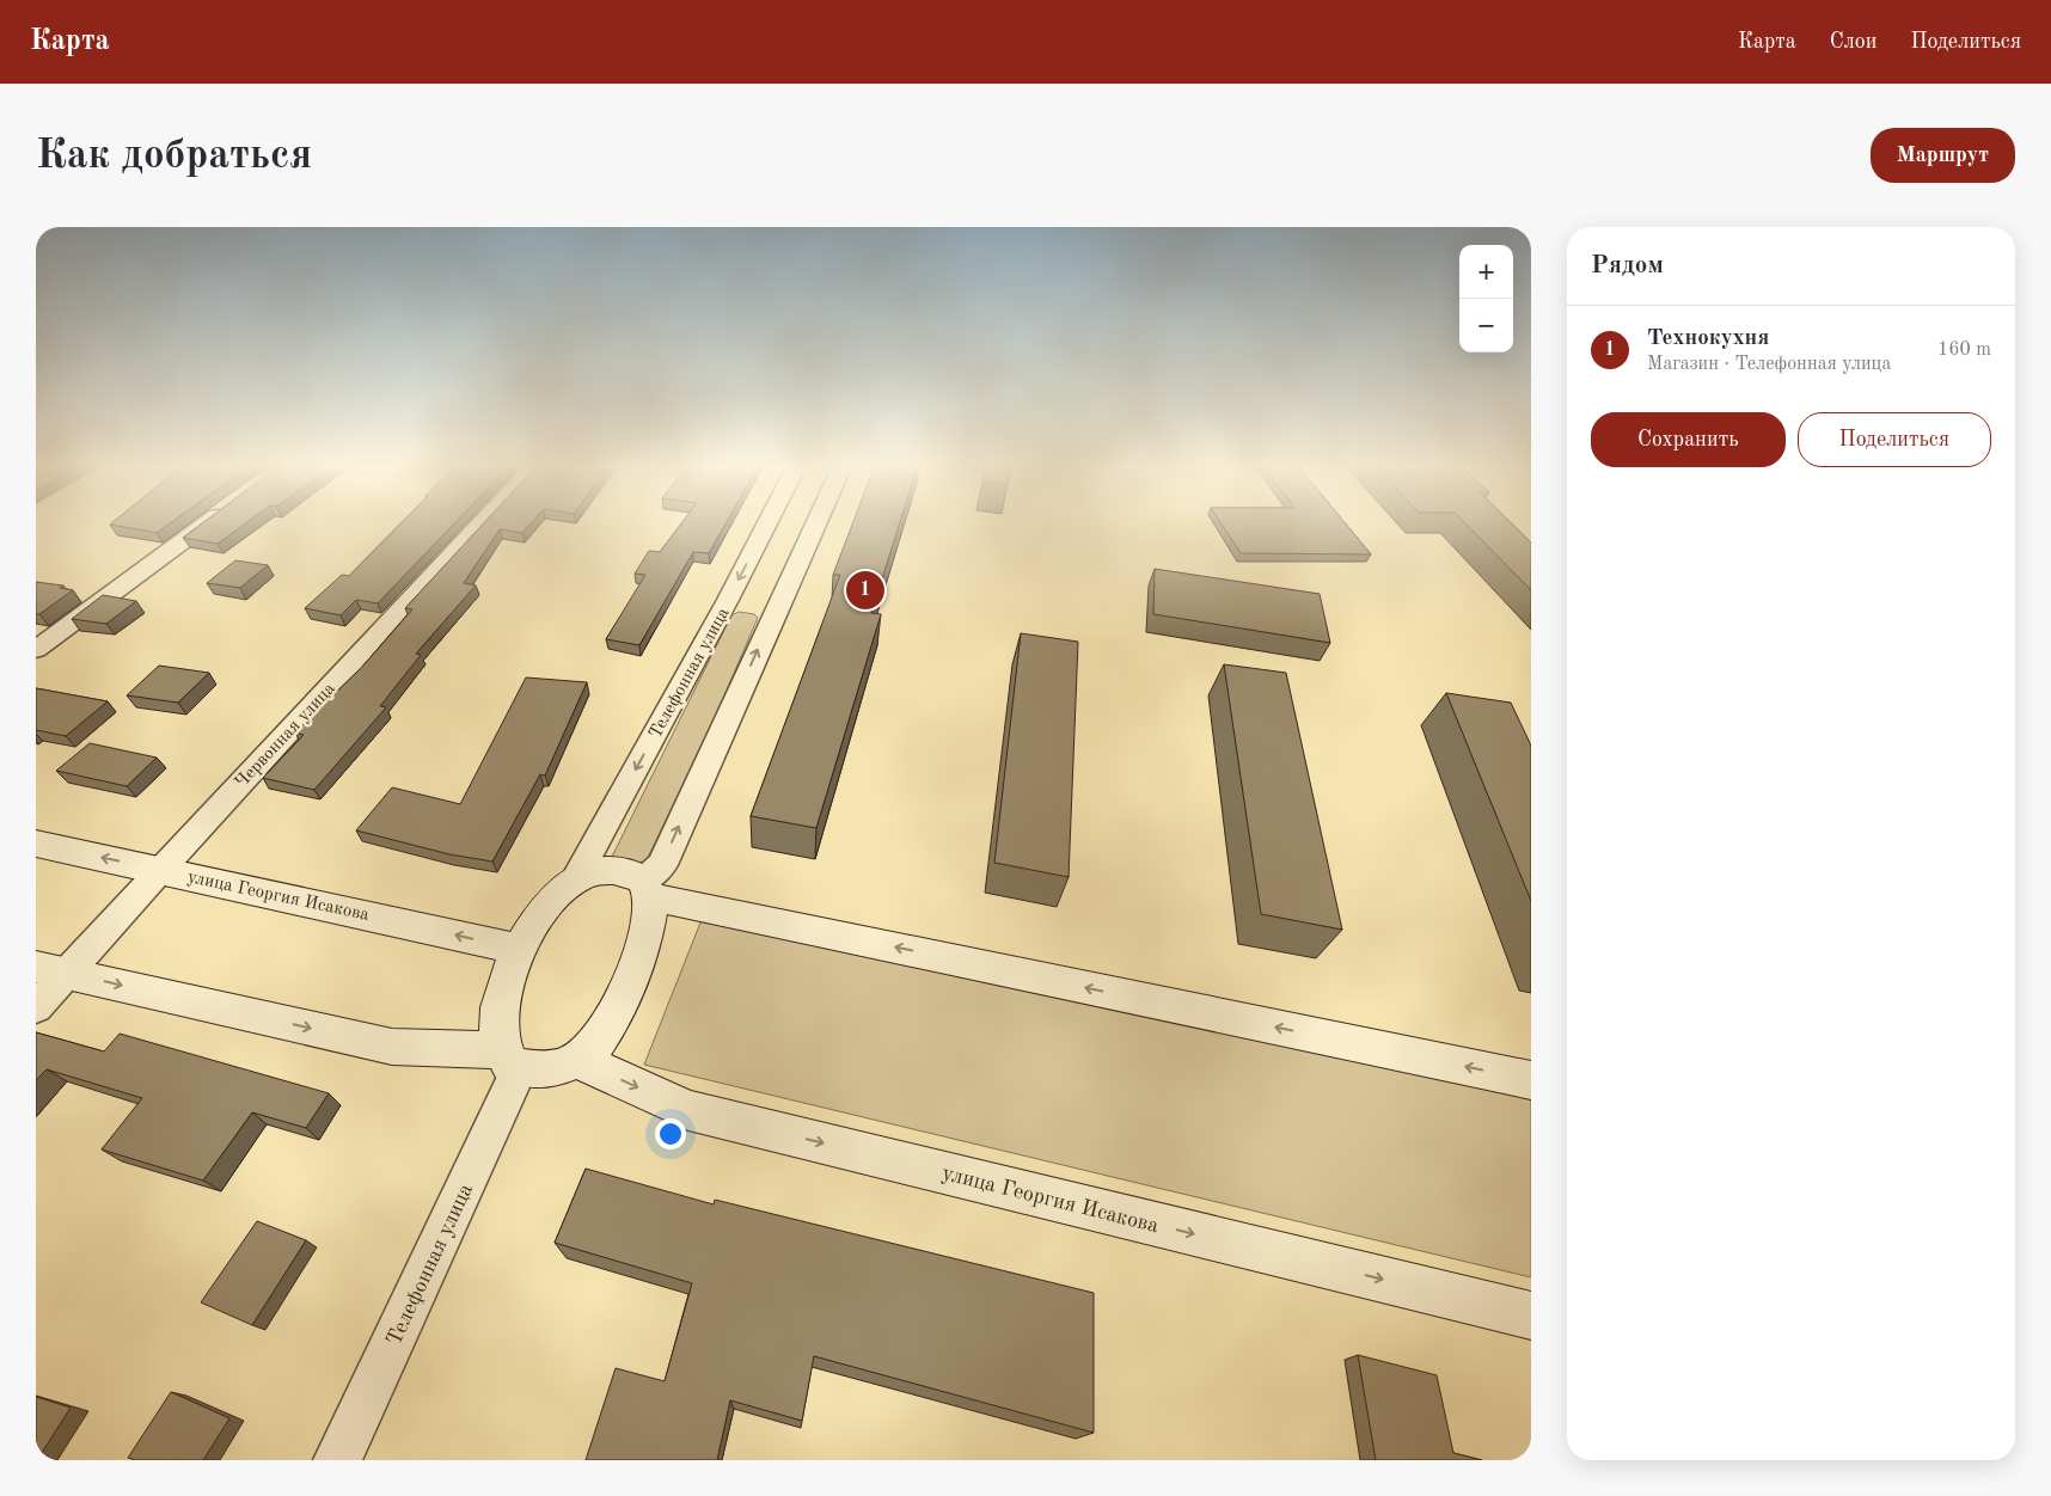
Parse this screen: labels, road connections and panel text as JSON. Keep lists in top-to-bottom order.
{
  "streets": {
    "street": ["Телефонная улица", "Червонная улица", "улица Георгия Исакова"]
  },
  "crossings": [
    ["Червонная улица", "улица Георгия Исакова"]
  ],
  "page": {
    "header": "Карта",
    "nav": ["Карта", "Слои", "Поделиться"],
    "buttons": [
      "Маршрут",
      ["Сохранить", "Поделиться"]
    ],
    "title": "Как добраться",
    "heading": "Рядом",
    "map_buttons": ["+", "−"],
    "list": [
      {
        "mark": "1",
        "name": "Технокухня",
        "note": "Магазин · Телефонная улица",
        "value": "160 m"
      }
    ],
    "pins": "1"
  }
}
